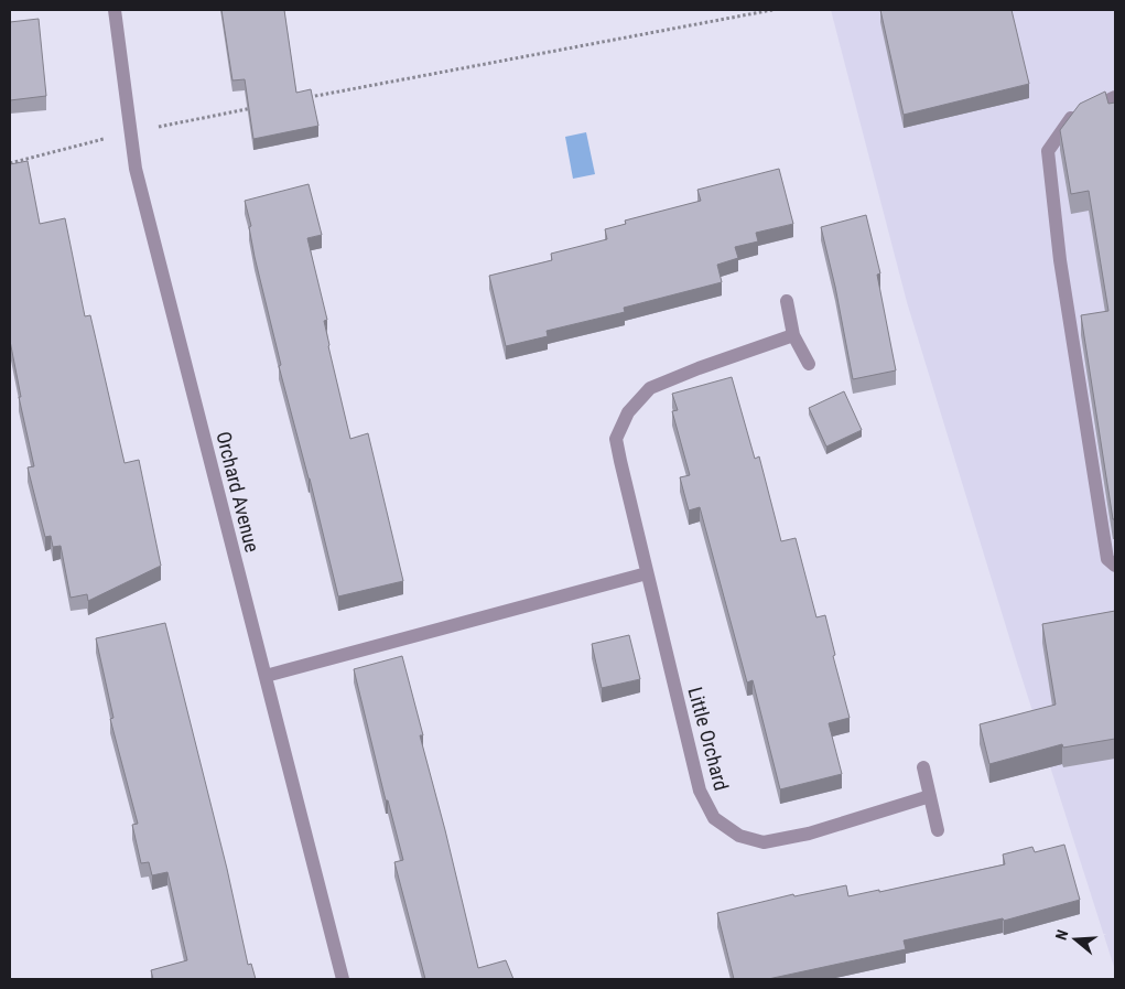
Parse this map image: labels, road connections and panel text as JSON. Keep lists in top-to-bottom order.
{
  "streets": {
    "street": ["Orchard Avenue", "Little Orchard"]
  },
  "north": "left"
}
